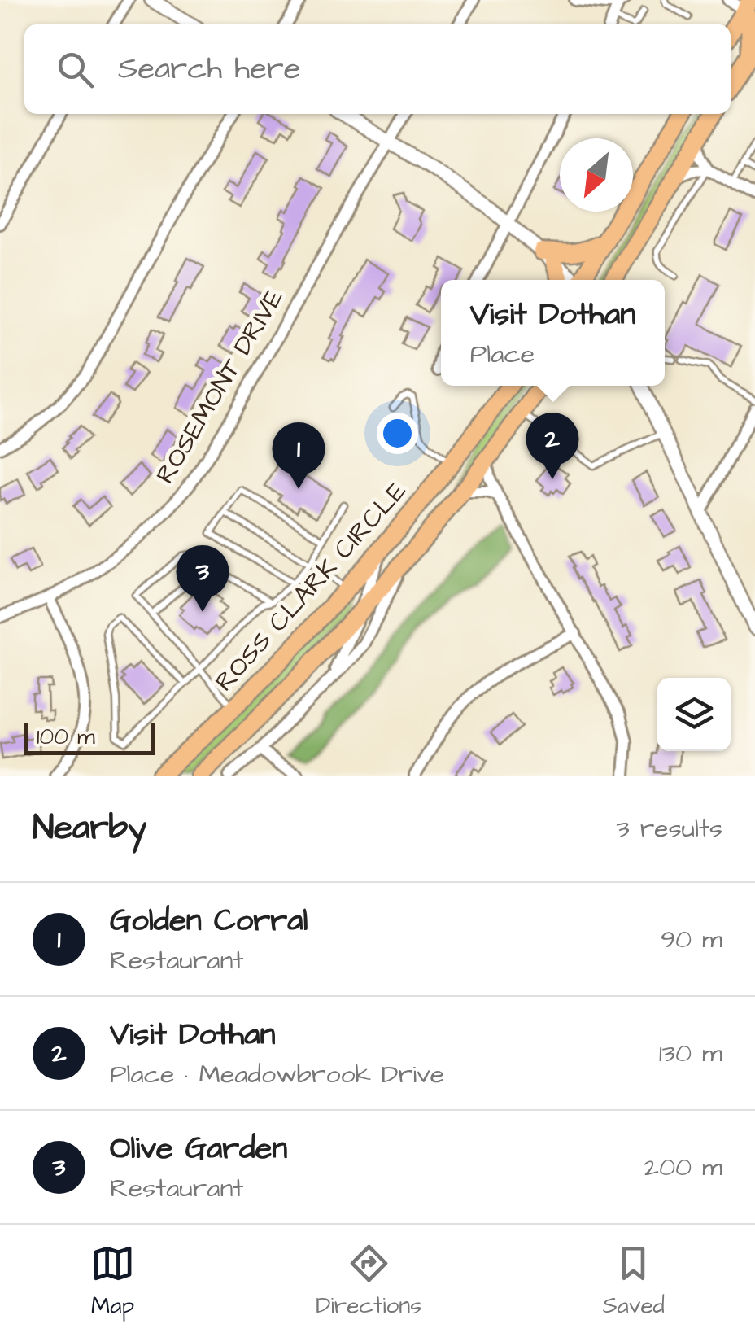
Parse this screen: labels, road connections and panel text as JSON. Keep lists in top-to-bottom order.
{
  "streets": {
    "highway": ["ROSS CLARK CIRCLE"],
    "street": ["ROSEMONT DRIVE"]
  },
  "scale_bar": "100 m",
  "north": "bottom left",
  "page": {
    "search": "Search here",
    "popup": ["Visit Dothan", "Place"],
    "pins": ["2", "1", "3"],
    "scale": "100 m",
    "heading": ["Nearby", "3 results"],
    "list": [
      {
        "mark": "1",
        "name": "Golden Corral",
        "note": "Restaurant",
        "value": "90 m"
      },
      {
        "mark": "2",
        "name": "Visit Dothan",
        "note": "Place · Meadowbrook Drive",
        "value": "130 m"
      },
      {
        "mark": "3",
        "name": "Olive Garden",
        "note": "Restaurant",
        "value": "200 m"
      }
    ],
    "nav": ["Map", "Directions", "Saved"]
  }
}
